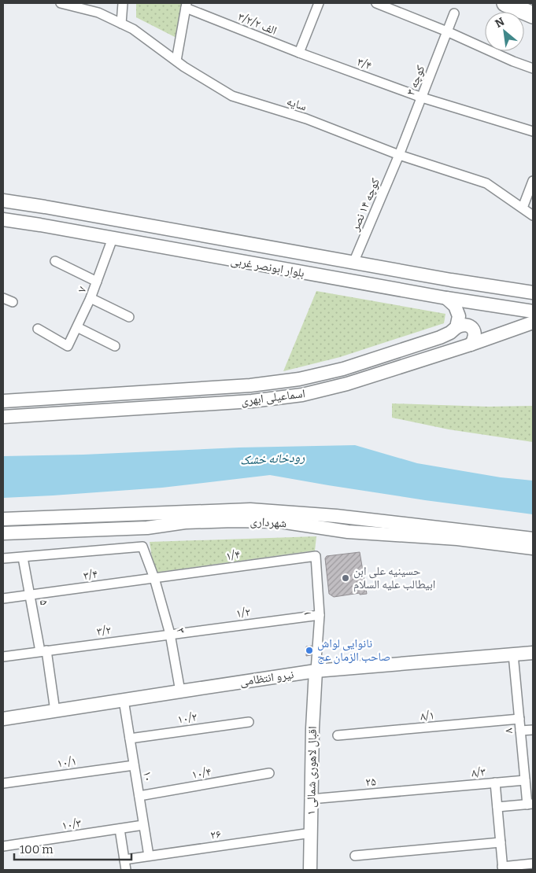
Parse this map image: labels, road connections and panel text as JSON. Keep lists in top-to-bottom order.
{
  "streets": {
    "main road": [
      "بلوار ابونصر غربی",
      "اسماعیلی ابهری",
      "شهرداری",
      "نیرو انتظامی",
      "اقبال لاهوری شمالی ۱"
    ],
    "street": [
      "۳/۲/۲ الف",
      "۳/۴",
      "کوچه ۳",
      "سایه",
      "کوچه ۱۴ نصر",
      "۷",
      "۱/۴",
      "۵",
      "۱/۲",
      "۱",
      "۳/۲",
      "۳",
      "۸/۱",
      "۱۰/۲",
      "۸",
      "۱۰/۱",
      "۸/۳",
      "۱۰/۴",
      "۱۰",
      "۲۵",
      "۱۰/۳",
      "۲۶"
    ]
  },
  "crossings": [
    ["۳/۲/۲ الف", "۳/۴"],
    ["۳/۴", "کوچه ۳"],
    ["۳/۴", "۱/۴"],
    ["۳/۴", "۵"],
    ["۳/۴", "۳"],
    ["کوچه ۳", "سایه"],
    ["کوچه ۳", "کوچه ۱۴ نصر"],
    ["سایه", "کوچه ۱۴ نصر"],
    ["کوچه ۱۴ نصر", "بلوار ابونصر غربی"],
    ["بلوار ابونصر غربی", "۷"],
    ["۱/۴", "۱"],
    ["۱/۴", "۳"],
    ["۵", "۳/۲"],
    ["۵", "۳"],
    ["۵", "نیرو انتظامی"],
    ["۱/۲", "۱"],
    ["۱/۲", "۳/۲"],
    ["۱/۲", "۳"],
    ["۱", "نیرو انتظامی"],
    ["۱", "اقبال لاهوری شمالی ۱"],
    ["۳/۲", "۳"],
    ["۳", "نیرو انتظامی"],
    ["نیرو انتظامی", "۸"],
    ["نیرو انتظامی", "اقبال لاهوری شمالی ۱"],
    ["نیرو انتظامی", "۱۰"],
    ["۸/۱", "۸"],
    ["۱۰/۲", "۱۰"],
    ["۸", "۸/۳"],
    ["۱۰/۱", "۱۰"],
    ["اقبال لاهوری شمالی ۱", "۲۵"],
    ["اقبال لاهوری شمالی ۱", "۲۶"],
    ["۸/۳", "۲۵"],
    ["۱۰/۴", "۱۰"],
    ["۱۰", "۱۰/۳"],
    ["۱۰", "۲۶"]
  ],
  "water": ["رودخانه خشک"],
  "places": ["حسینیه علی ابن ابیطالب علیه السلام", "نانوایی لواش صاحب الزمان عج"],
  "scale_bar": "100 m",
  "north": "top left"
}
